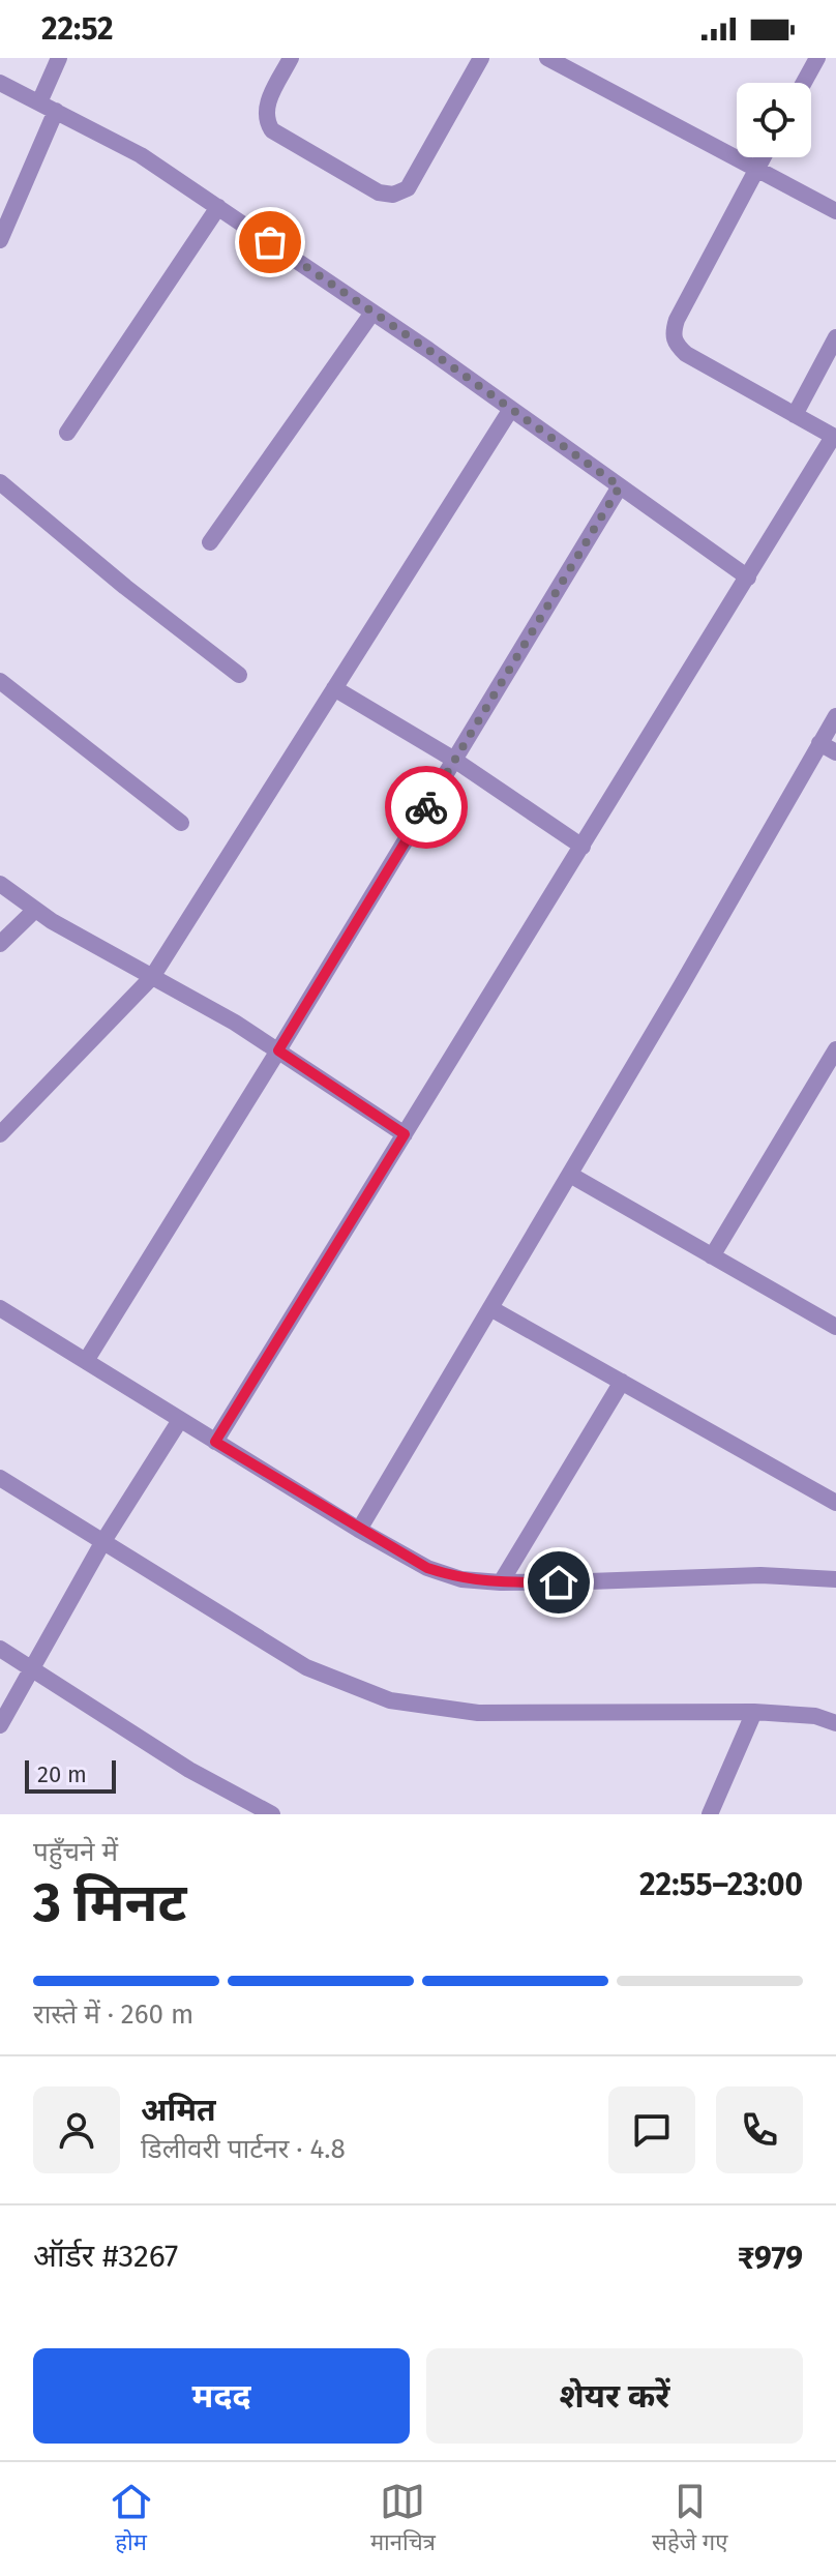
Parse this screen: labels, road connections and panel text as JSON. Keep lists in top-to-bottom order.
{
  "scale_bar": "20 m",
  "page": {
    "status": "22:52",
    "scale": "20 m",
    "heading": ["3 मिनट", "पहुँचने में", "22:55–23:00"],
    "panel": [
      "अमित",
      "डिलीवरी पार्टनर · 4.8",
      "ऑर्डर #3267",
      "₹979"
    ],
    "bar": "रास्ते में · 260 m",
    "buttons": ["मदद", "शेयर करें"],
    "tabs": ["होम", "मानचित्र", "सहेजे गए"]
  }
}
